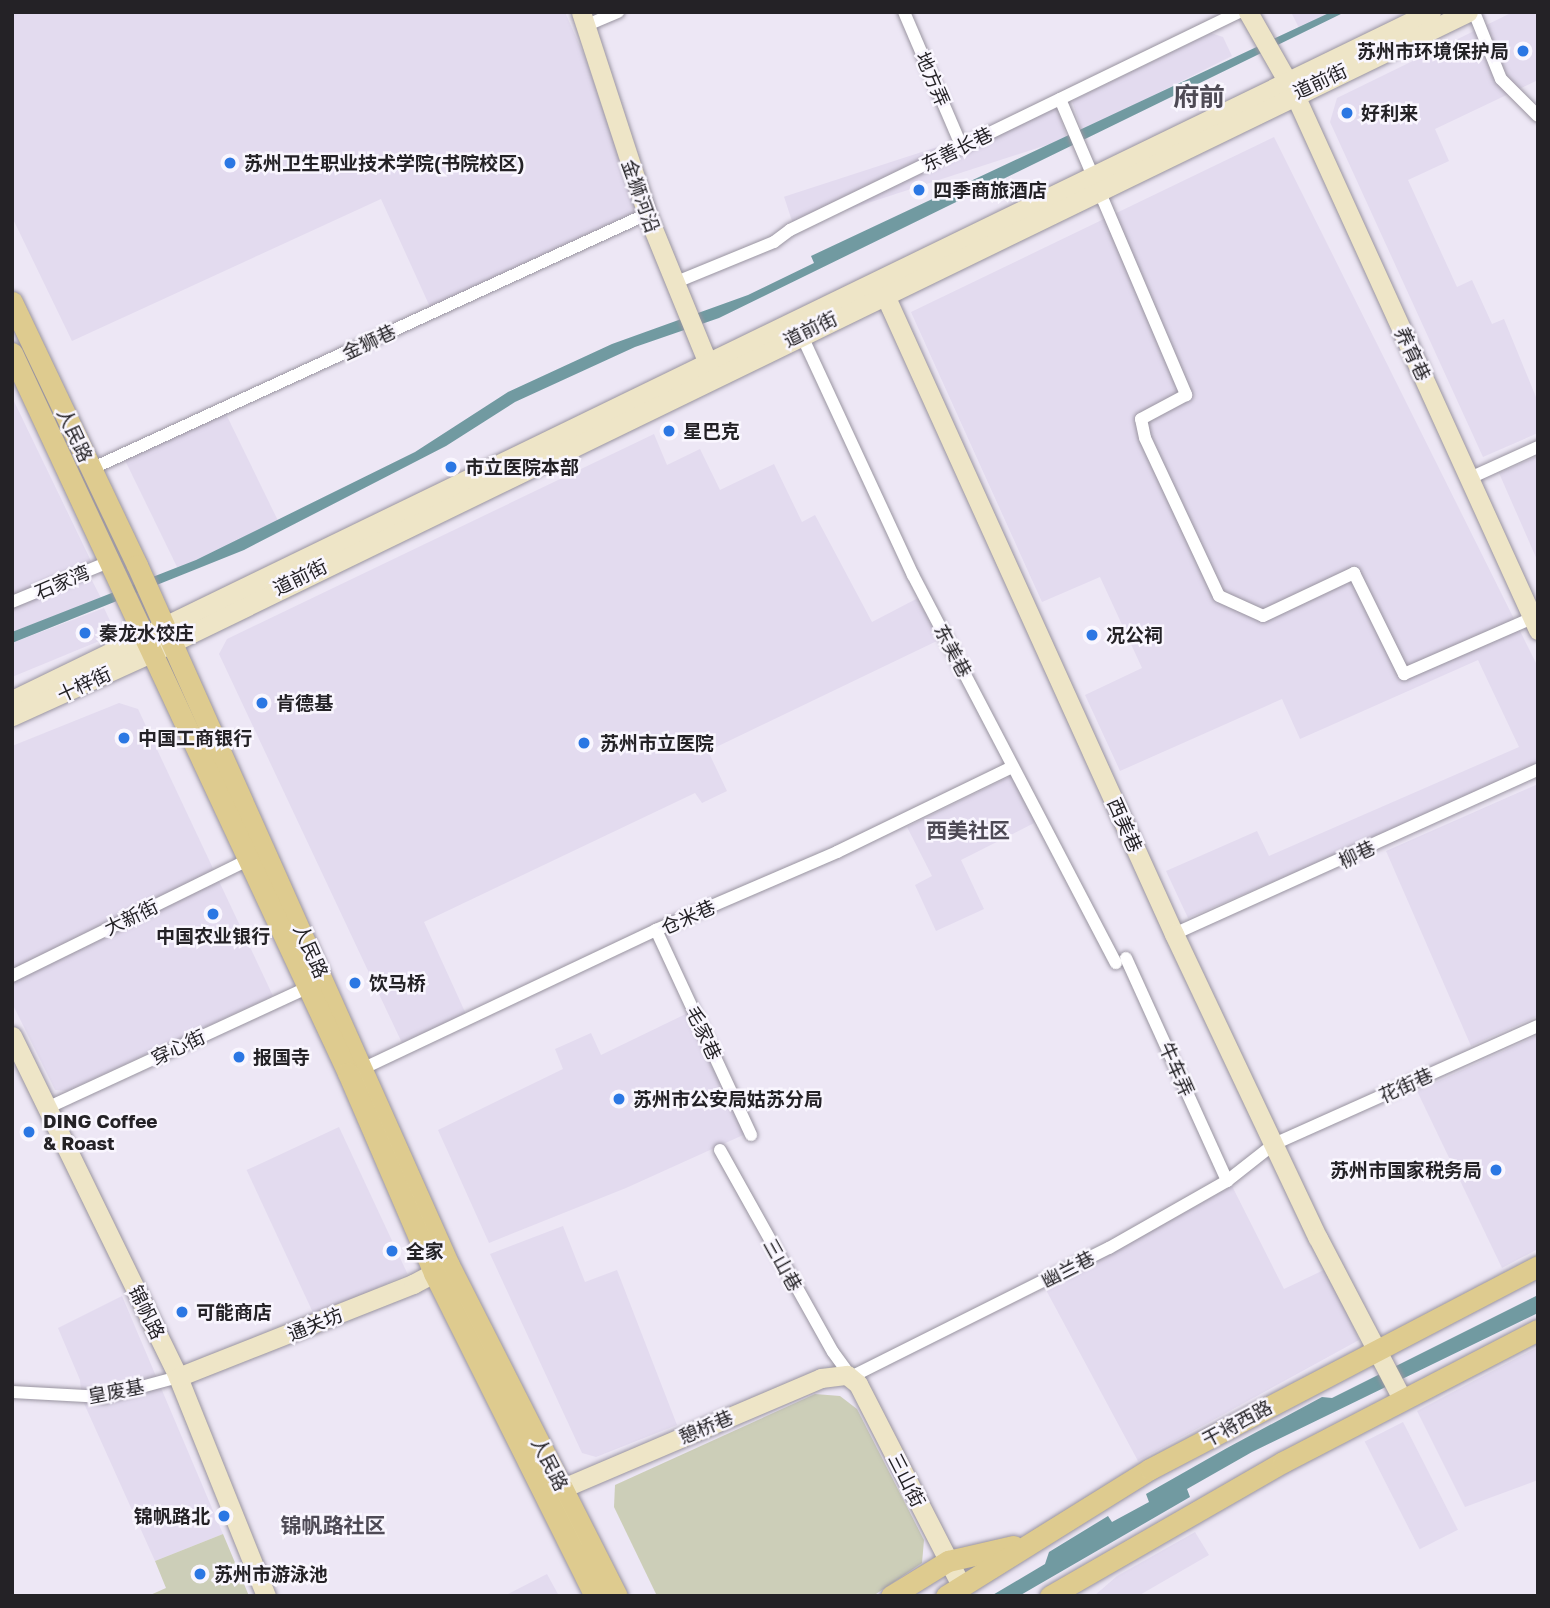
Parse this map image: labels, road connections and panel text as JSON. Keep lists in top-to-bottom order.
{
  "streets": {
    "main road": [
      "道前街",
      "金狮河沿",
      "养育巷",
      "人民路",
      "十梓街",
      "西美巷",
      "锦帆路",
      "通关坊",
      "干将西路",
      "憩桥巷",
      "三山街"
    ],
    "street": [
      "地方弄",
      "东善长巷",
      "金狮巷",
      "石家湾",
      "东美巷",
      "柳巷",
      "大新街",
      "仓米巷",
      "毛家巷",
      "穿心街",
      "牛车弄",
      "花街巷",
      "三山巷",
      "幽兰巷",
      "皇废基"
    ]
  },
  "crossings": [
    ["地方弄", "东善长巷"],
    ["道前街", "金狮河沿"],
    ["道前街", "养育巷"],
    ["道前街", "人民路"],
    ["道前街", "东美巷"],
    ["道前街", "十梓街"],
    ["道前街", "西美巷"],
    ["东善长巷", "金狮河沿"],
    ["金狮河沿", "金狮巷"],
    ["金狮巷", "人民路"],
    ["人民路", "石家湾"],
    ["人民路", "十梓街"],
    ["人民路", "大新街"],
    ["人民路", "仓米巷"],
    ["人民路", "穿心街"],
    ["人民路", "通关坊"],
    ["人民路", "憩桥巷"],
    ["东美巷", "仓米巷"],
    ["东美巷", "牛车弄"],
    ["西美巷", "柳巷"],
    ["西美巷", "花街巷"],
    ["西美巷", "幽兰巷"],
    ["西美巷", "干将西路"],
    ["仓米巷", "毛家巷"],
    ["穿心街", "锦帆路"],
    ["牛车弄", "幽兰巷"],
    ["花街巷", "幽兰巷"],
    ["三山巷", "幽兰巷"],
    ["三山巷", "憩桥巷"],
    ["三山巷", "三山街"],
    ["幽兰巷", "憩桥巷"],
    ["幽兰巷", "三山街"],
    ["锦帆路", "通关坊"],
    ["锦帆路", "皇废基"],
    ["通关坊", "皇废基"],
    ["干将西路", "三山街"],
    ["憩桥巷", "三山街"]
  ],
  "districts": ["府前", "西美社区", "锦帆路社区"],
  "places": [
    "苏州市环境保护局",
    "好利来",
    "苏州卫生职业技术学院(书院校区)",
    "四季商旅酒店",
    "星巴克",
    "市立医院本部",
    "秦龙水饺庄",
    "况公祠",
    "肯德基",
    "中国工商银行",
    "苏州市立医院",
    "中国农业银行",
    "饮马桥",
    "报国寺",
    "苏州市公安局姑苏分局",
    "DING Coffee & Roast",
    "苏州市国家税务局",
    "全家",
    "可能商店",
    "锦帆路北",
    "苏州市游泳池"
  ]
}
